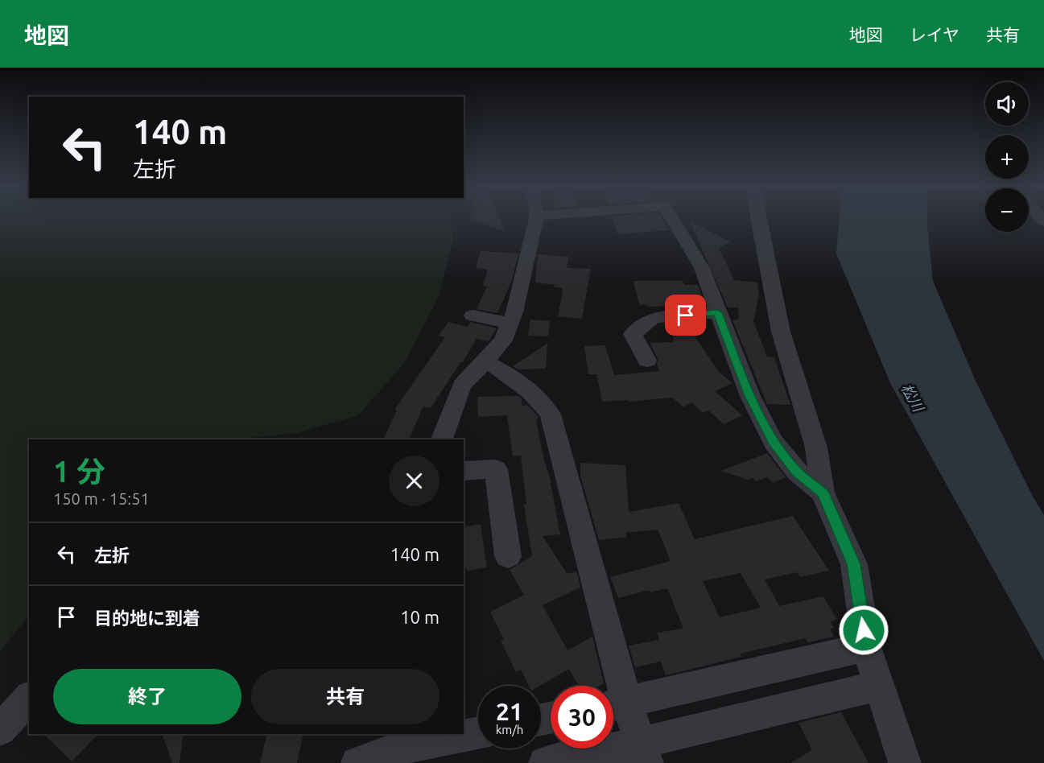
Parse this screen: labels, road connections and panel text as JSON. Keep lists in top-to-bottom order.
{
  "water": ["松川"],
  "page": {
    "header": "地図",
    "nav": ["地図", "レイヤ", "共有"],
    "map_buttons": ["+", "−"],
    "turn": ["140 m", "左折"],
    "heading": ["1 分", "150 m · 15:51"],
    "list": [
      {
        "name": "左折",
        "value": "140 m"
      },
      {
        "name": "目的地に到着",
        "value": "10 m"
      }
    ],
    "buttons": ["終了", "共有"],
    "speed": "21 km/h",
    "limit": "30"
  }
}
